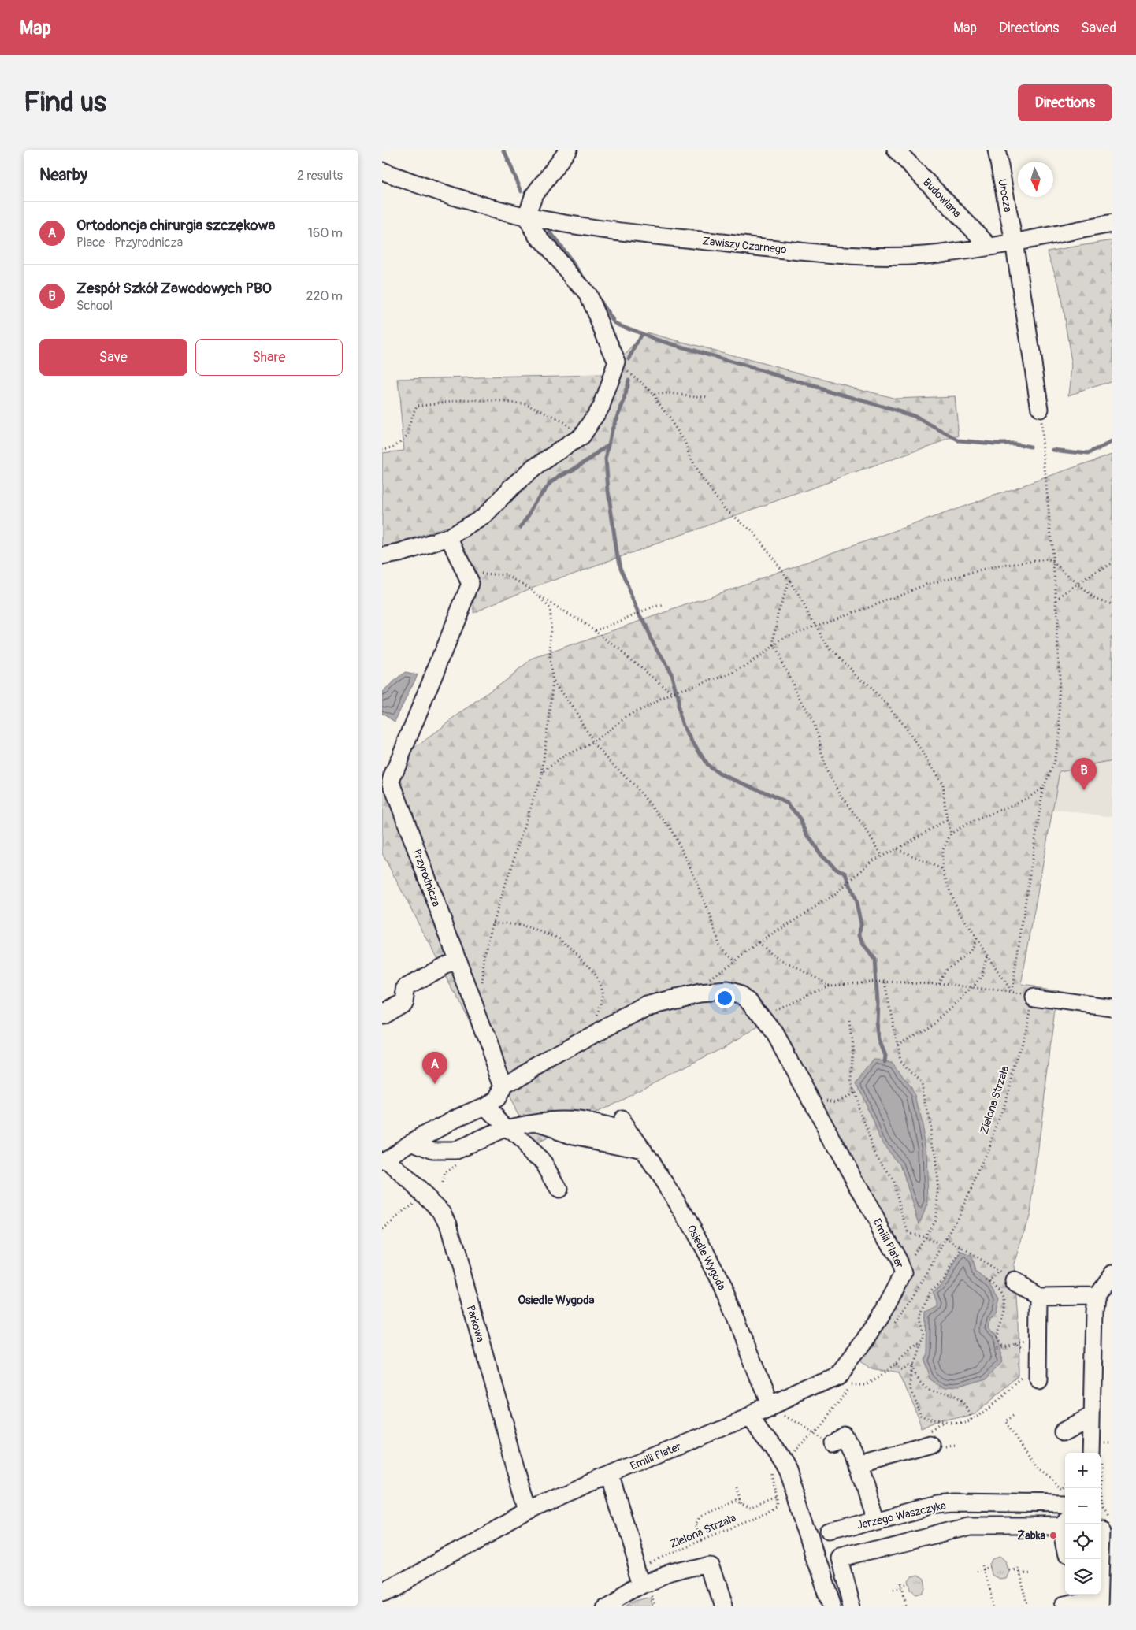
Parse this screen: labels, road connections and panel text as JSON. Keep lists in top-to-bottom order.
{
  "streets": {
    "street": [
      "Urocza",
      "Budowlana",
      "Zawiszy Czarnego",
      "Przyrodnicza",
      "Emilii Plater",
      "Osiedle Wygoda",
      "Parkowa",
      "Jerzego Waszczyka"
    ],
    "path": ["Zielona Strzała"]
  },
  "crossings": [
    ["Urocza", "Zawiszy Czarnego"],
    ["Budowlana", "Zawiszy Czarnego"],
    ["Przyrodnicza", "Emilii Plater"],
    ["Emilii Plater", "Osiedle Wygoda"],
    ["Emilii Plater", "Parkowa"]
  ],
  "districts": ["Osiedle Wygoda"],
  "places": ["Żabka"],
  "north": "bottom",
  "page": {
    "header": "Map",
    "nav": ["Map", "Directions", "Saved"],
    "buttons": [
      "Directions",
      ["Save", "Share"]
    ],
    "title": "Find us",
    "heading": ["Nearby", "2 results"],
    "list": [
      {
        "mark": "A",
        "name": "Ortodoncja chirurgia szczękowa",
        "note": "Place · Przyrodnicza",
        "value": "160 m"
      },
      {
        "mark": "B",
        "name": "Zespół Szkół Zawodowych PBO",
        "note": "School",
        "value": "220 m"
      }
    ],
    "pins": ["B", "A"],
    "map_buttons": ["+", "−"]
  }
}
